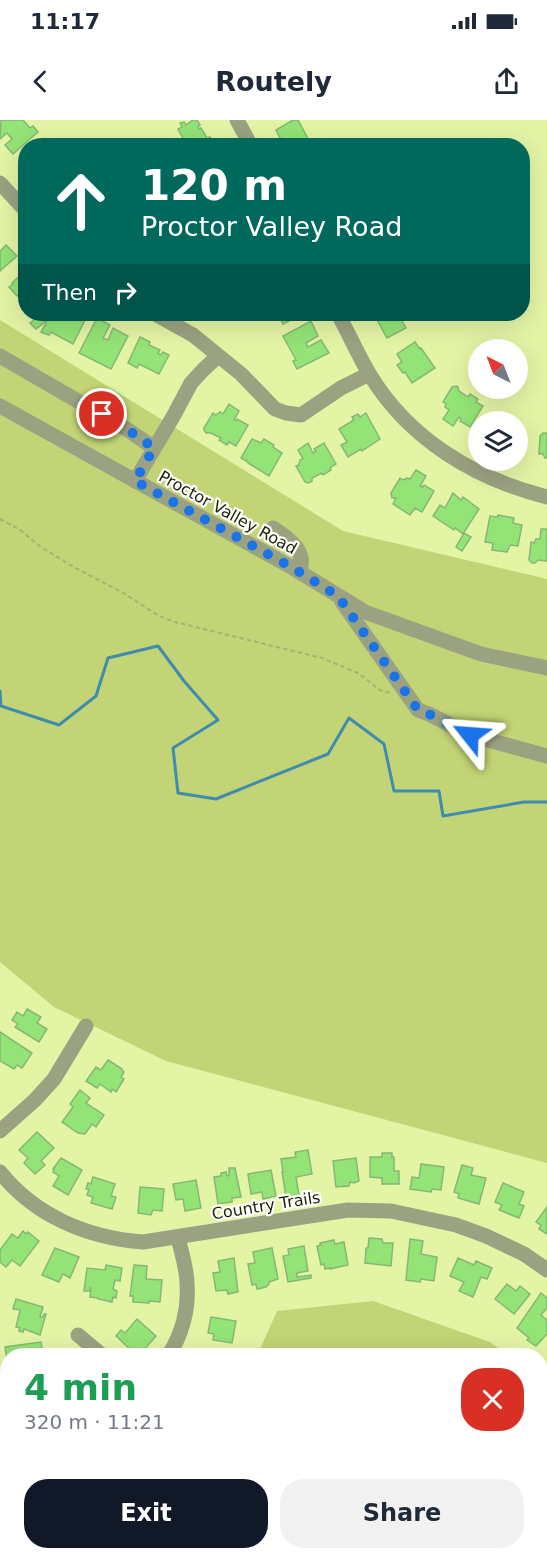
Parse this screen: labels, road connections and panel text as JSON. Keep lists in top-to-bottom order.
{
  "streets": {
    "street": ["Proctor Valley Road", "Country Trails"]
  },
  "north": "top left",
  "page": {
    "status": "11:17",
    "header": "Routely",
    "turn": ["120 m", "Proctor Valley Road"],
    "then": "Then",
    "heading": ["4 min", "320 m · 11:21"],
    "buttons": ["Exit", "Share"]
  }
}
